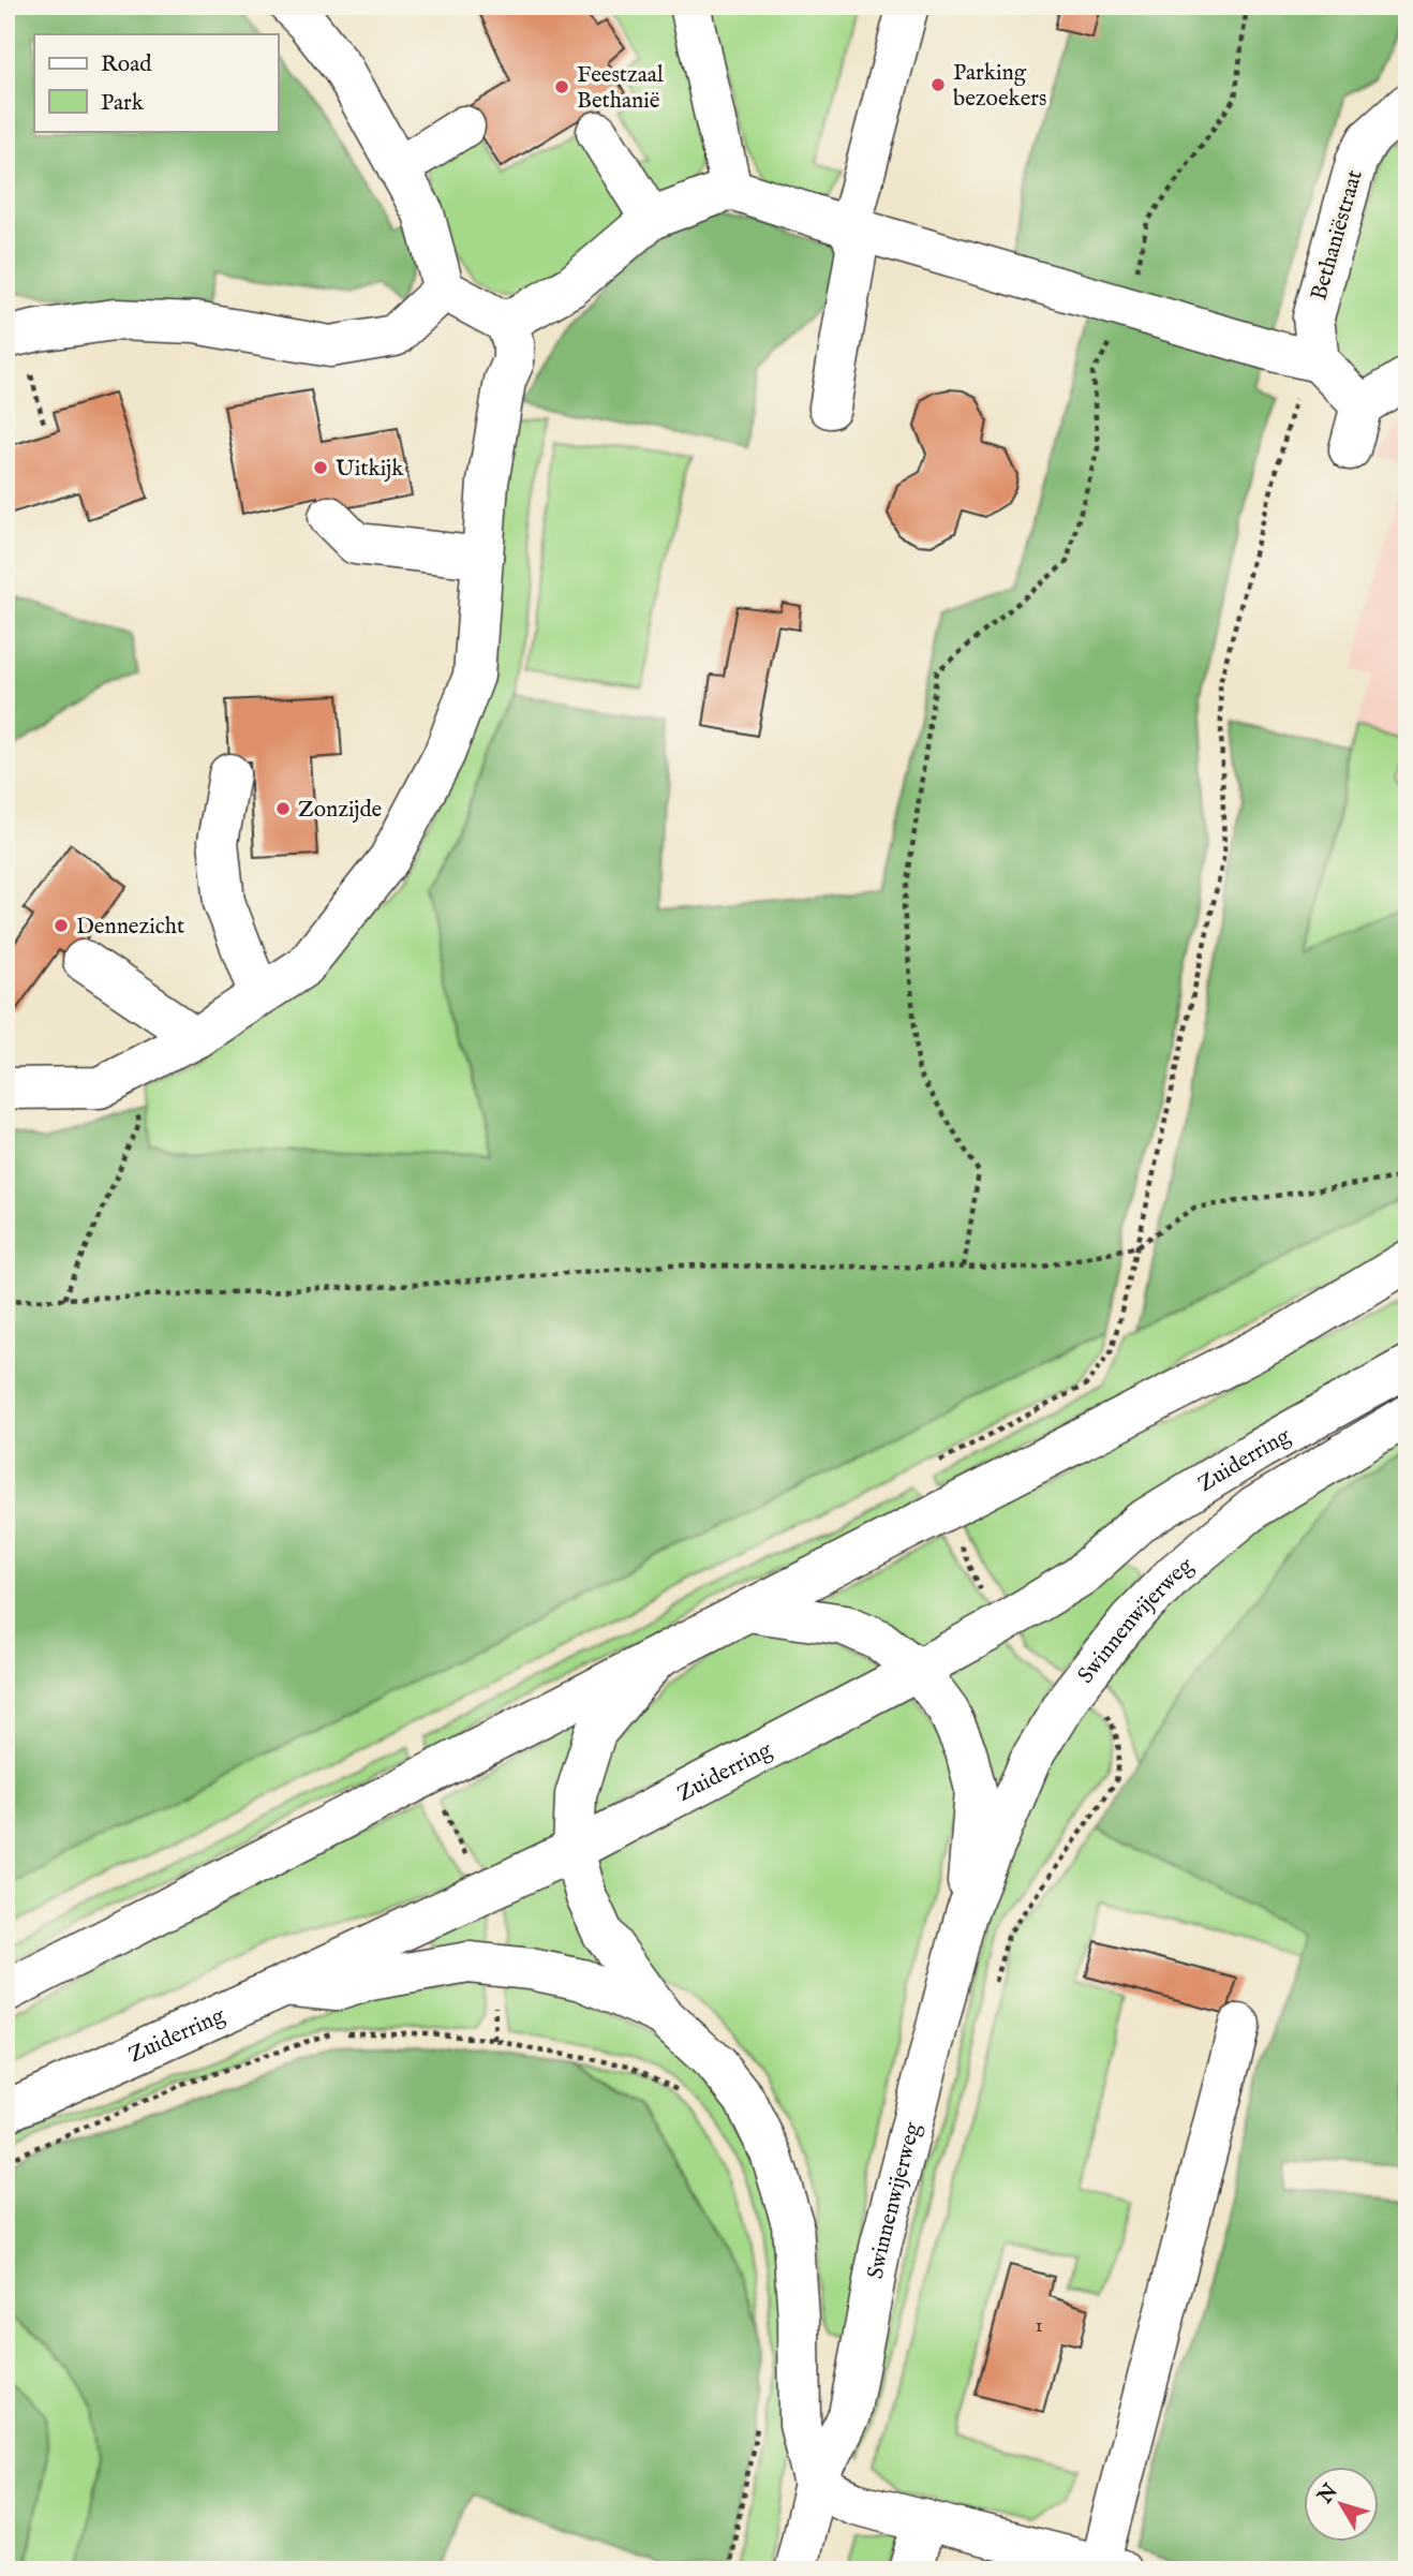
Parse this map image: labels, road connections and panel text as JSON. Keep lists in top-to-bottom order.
{
  "streets": {
    "street": ["Bethaniëstraat", "Zuiderring", "Swinnenwijerweg"]
  },
  "crossings": [
    ["Zuiderring", "Swinnenwijerweg"]
  ],
  "places": [
    "Parking bezoekers",
    "Feestzaal Bethanië",
    "Uitkijk",
    "Zonzijde",
    "Dennezicht"
  ],
  "house_numbers": ["1"],
  "legend": ["Road", "Park"],
  "north": "top left"
}
